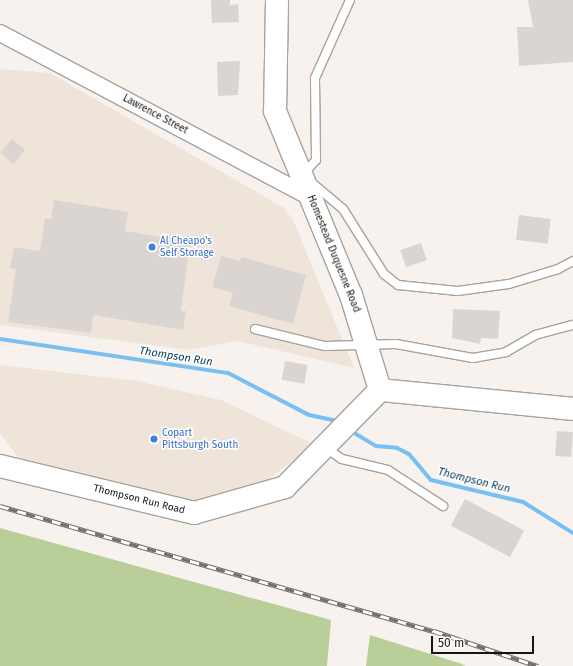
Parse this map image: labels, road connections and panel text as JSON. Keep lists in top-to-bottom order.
{
  "streets": {
    "street": ["Lawrence Street", "Homestead Duquesne Road", "Thompson Run Road"]
  },
  "crossings": [
    ["Lawrence Street", "Homestead Duquesne Road"],
    ["Homestead Duquesne Road", "Thompson Run Road"]
  ],
  "water": ["Thompson Run"],
  "places": ["Al Cheapo's Self Storage", "Copart Pittsburgh South"],
  "scale_bar": "50 m"
}
